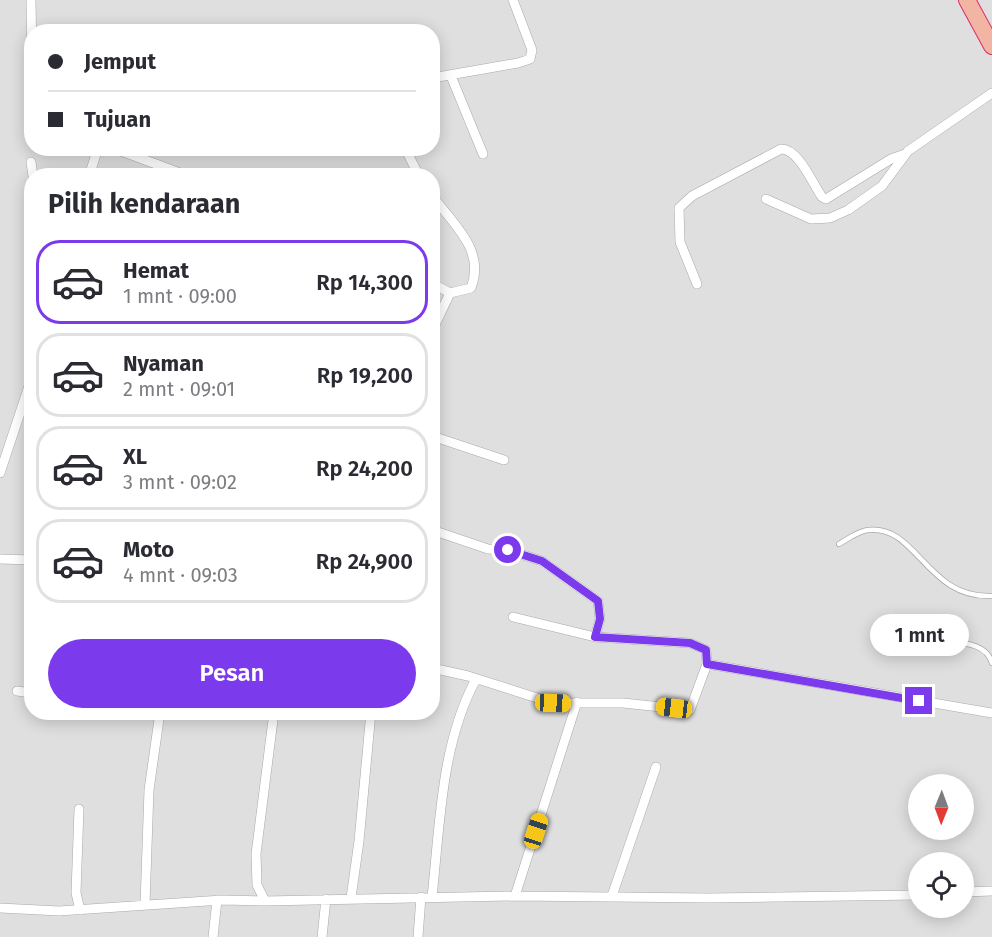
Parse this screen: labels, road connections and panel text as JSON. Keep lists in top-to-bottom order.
{
  "north": "bottom",
  "page": {
    "banner": ["Jemput", "Tujuan"],
    "heading": "Pilih kendaraan",
    "list": [
      {
        "name": "Hemat",
        "note": "1 mnt · 09:00",
        "value": "Rp 14,300"
      },
      {
        "name": "Nyaman",
        "note": "2 mnt · 09:01",
        "value": "Rp 19,200"
      },
      {
        "name": "XL",
        "note": "3 mnt · 09:02",
        "value": "Rp 24,200"
      },
      {
        "name": "Moto",
        "note": "4 mnt · 09:03",
        "value": "Rp 24,900"
      }
    ],
    "bubble": "1 mnt",
    "buttons": "Pesan"
  }
}
